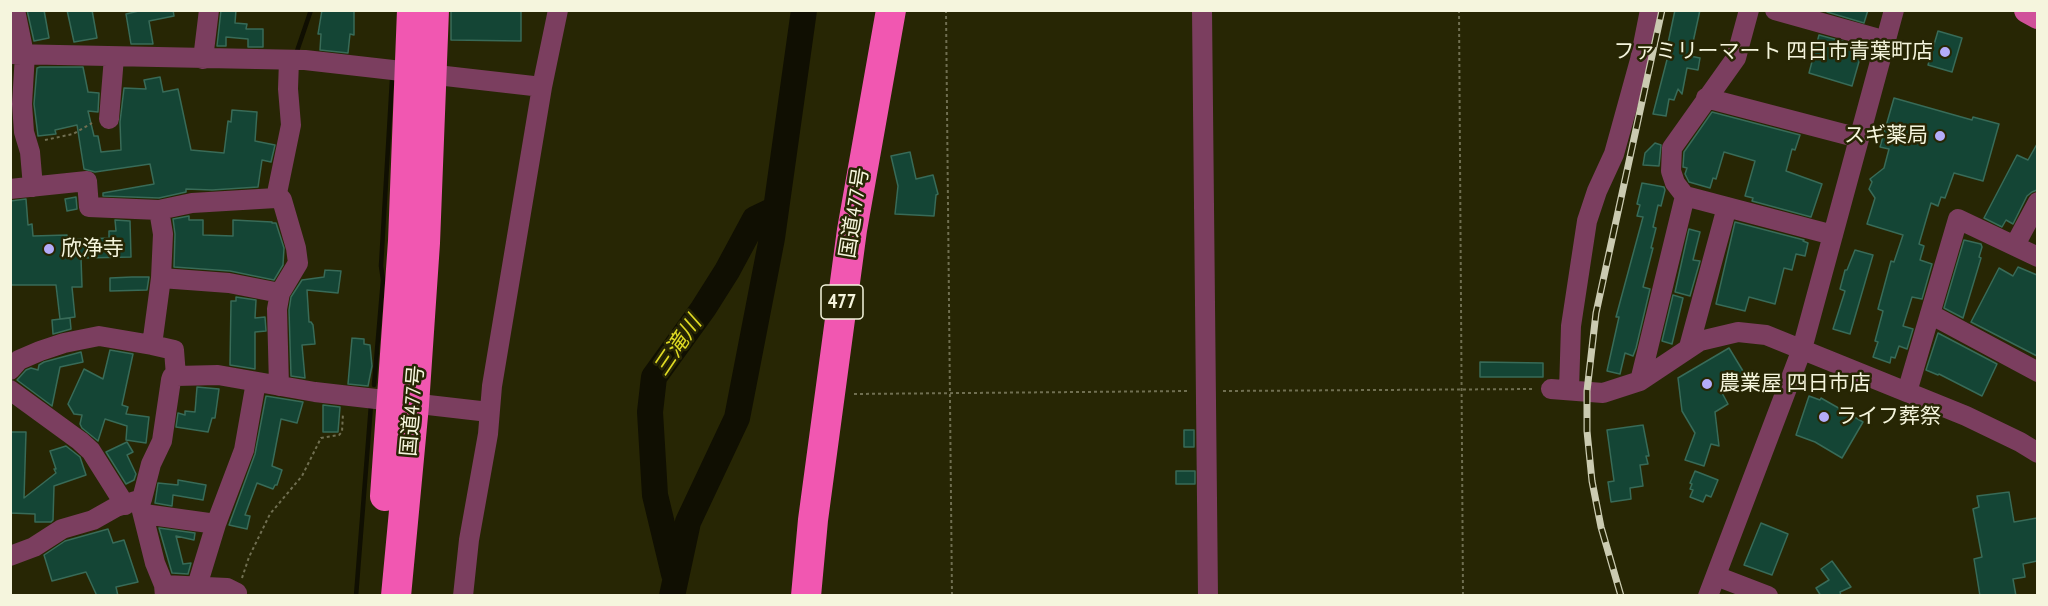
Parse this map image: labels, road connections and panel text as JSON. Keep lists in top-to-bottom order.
{
  "streets": {
    "highway": ["国道477号", "477"]
  },
  "water": ["三滝川"],
  "places": [
    "ファミリーマート 四日市青葉町店",
    "スギ薬局",
    "欣浄寺",
    "農業屋 四日市店",
    "ライフ葬祭"
  ]
}
